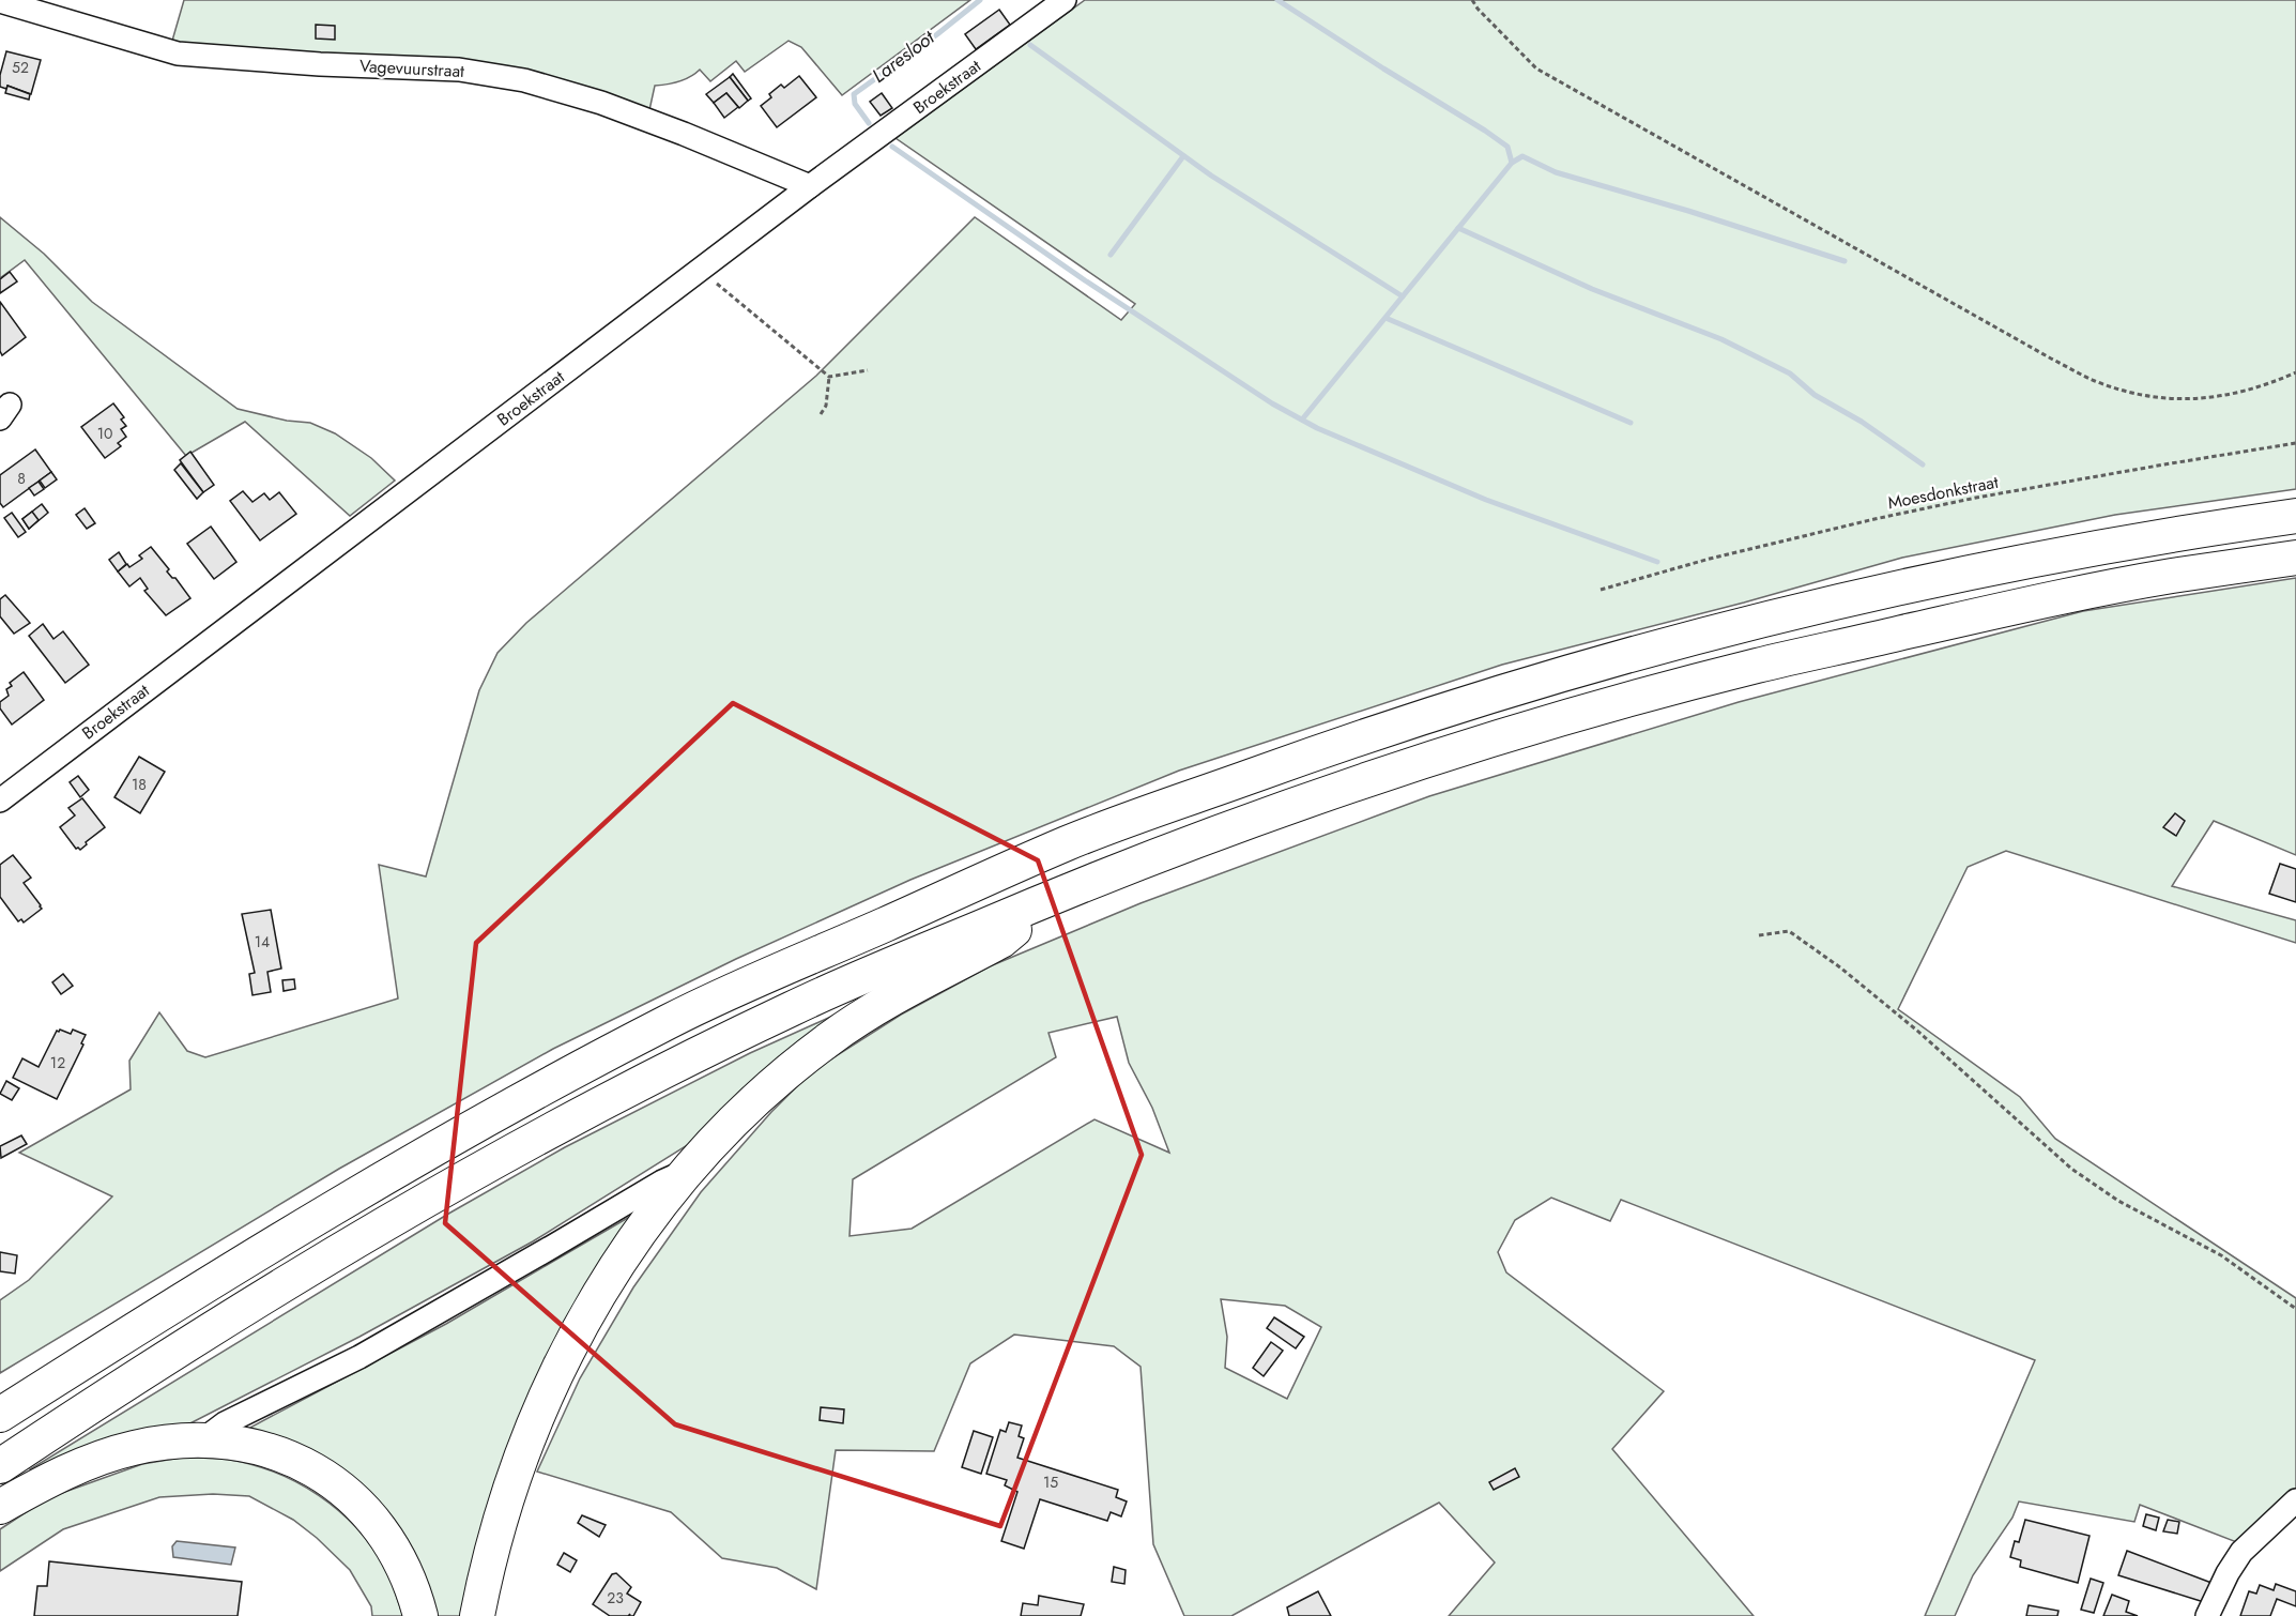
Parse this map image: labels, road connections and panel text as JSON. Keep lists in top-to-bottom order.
{
  "streets": {
    "street": ["Vagevuurstraat", "Broekstraat"],
    "path": ["Moesdonkstraat"]
  },
  "crossings": [
    ["Vagevuurstraat", "Broekstraat"]
  ],
  "water": ["Laresloot"],
  "house_numbers": [
    "52",
    "10",
    "8",
    "18",
    "14",
    "12",
    "15",
    "23"
  ]
}
